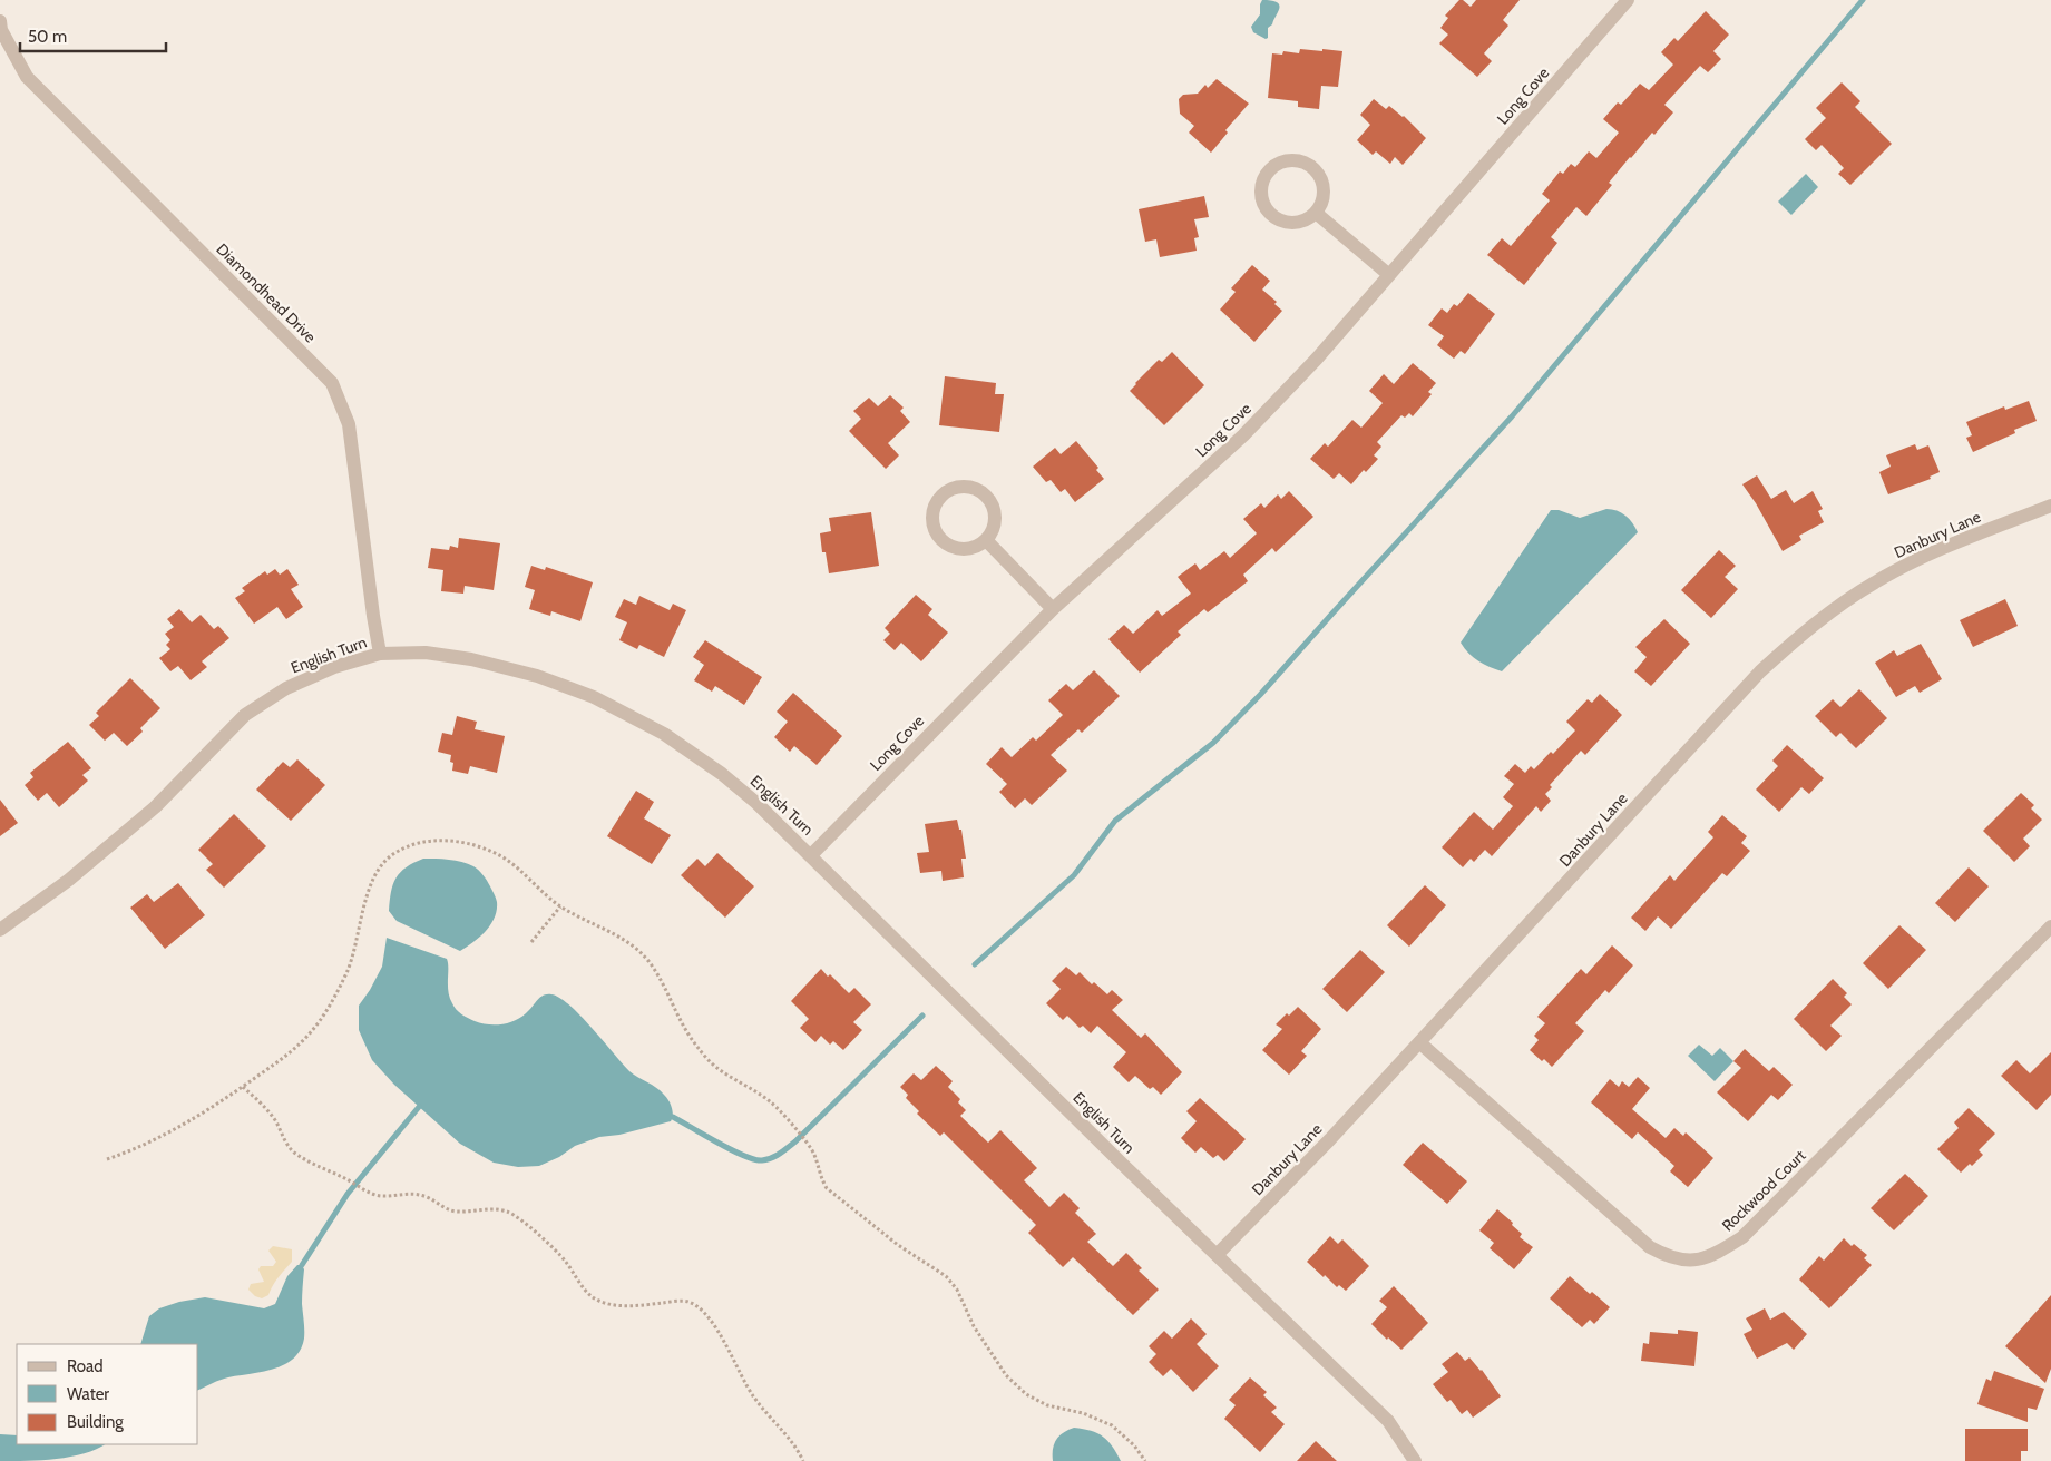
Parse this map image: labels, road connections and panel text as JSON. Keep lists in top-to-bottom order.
{
  "streets": {
    "street": [
      "Long Cove",
      "Diamondhead Drive",
      "Danbury Lane",
      "English Turn",
      "Rockwood Court"
    ]
  },
  "crossings": [
    ["Long Cove", "English Turn"],
    ["Diamondhead Drive", "English Turn"],
    ["Danbury Lane", "English Turn"],
    ["Danbury Lane", "Rockwood Court"]
  ],
  "legend": ["Road", "Water", "Building"],
  "scale_bar": "50 m"
}
